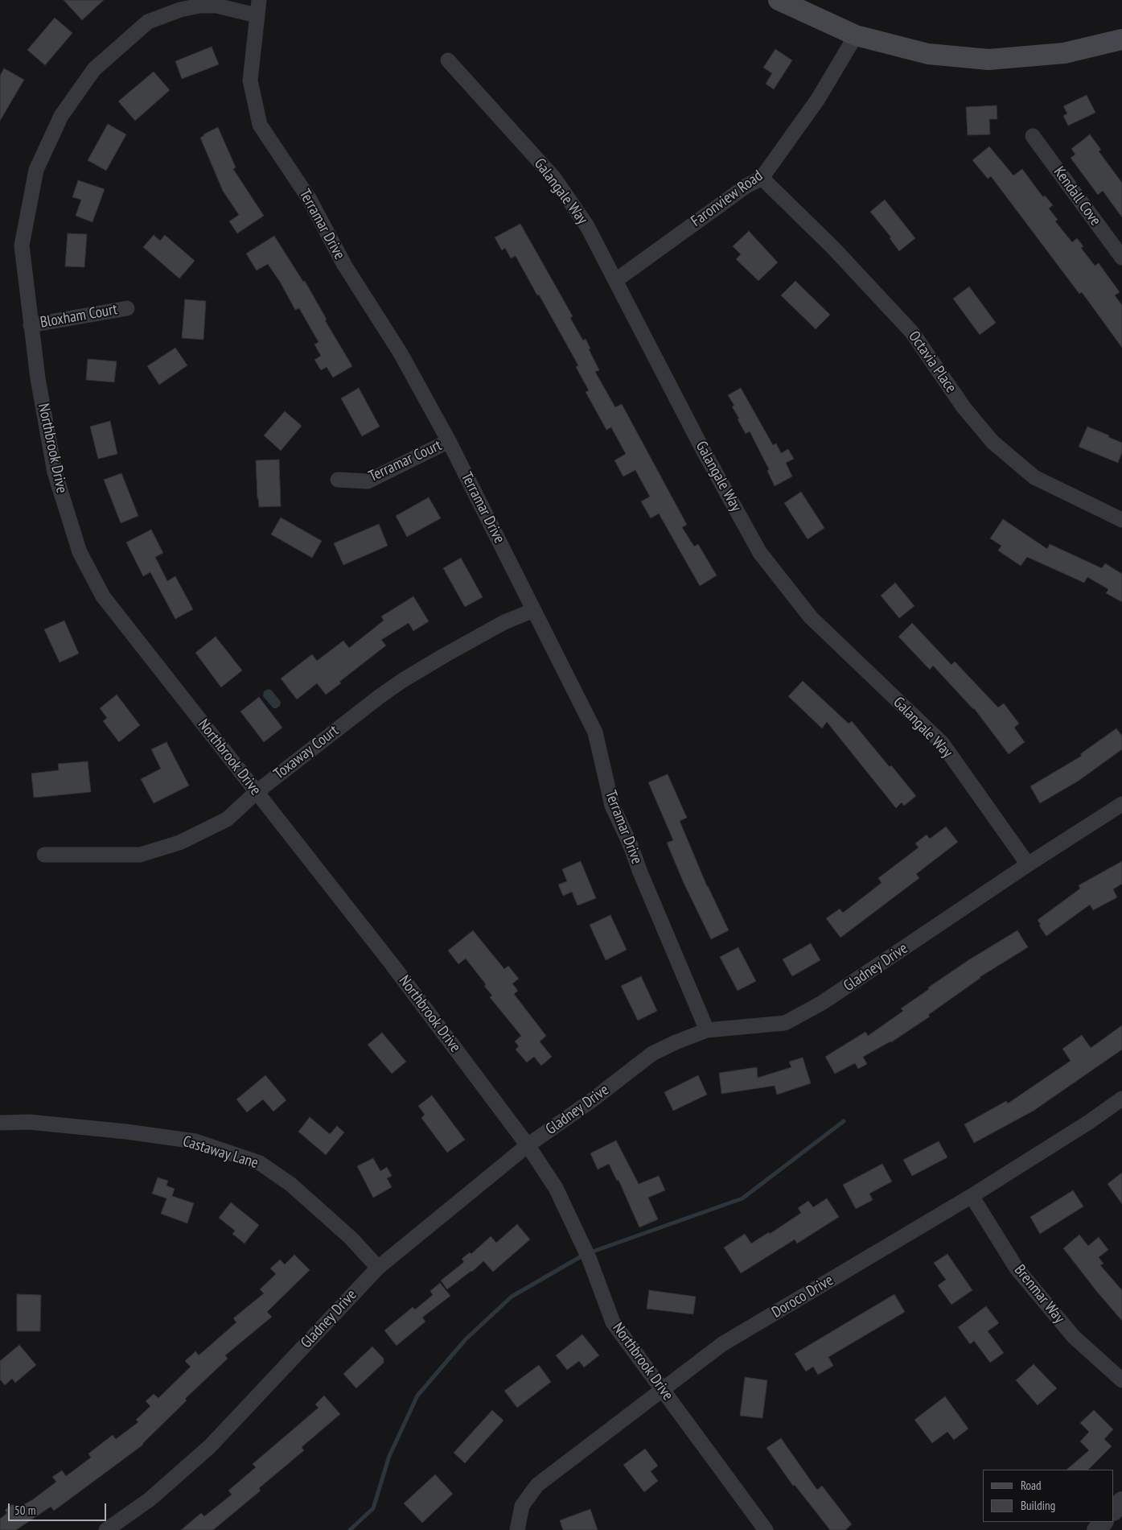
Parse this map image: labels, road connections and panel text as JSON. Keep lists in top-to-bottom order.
{
  "streets": {
    "street": [
      "Galangale Way",
      "Kendall Cove",
      "Faronview Road",
      "Terramar Drive",
      "Bloxham Court",
      "Octavia Place",
      "Northbrook Drive",
      "Terramar Court",
      "Toxaway Court",
      "Gladney Drive",
      "Castaway Lane",
      "Brenmar Way",
      "Doroco Drive"
    ]
  },
  "crossings": [
    ["Galangale Way", "Faronview Road"],
    ["Galangale Way", "Gladney Drive"],
    ["Faronview Road", "Octavia Place"],
    ["Terramar Drive", "Northbrook Drive"],
    ["Terramar Drive", "Terramar Court"],
    ["Terramar Drive", "Toxaway Court"],
    ["Terramar Drive", "Gladney Drive"],
    ["Bloxham Court", "Northbrook Drive"],
    ["Northbrook Drive", "Toxaway Court"],
    ["Northbrook Drive", "Gladney Drive"],
    ["Northbrook Drive", "Doroco Drive"],
    ["Gladney Drive", "Castaway Lane"],
    ["Brenmar Way", "Doroco Drive"]
  ],
  "legend": ["Road", "Building"],
  "scale_bar": "50 m"
}
